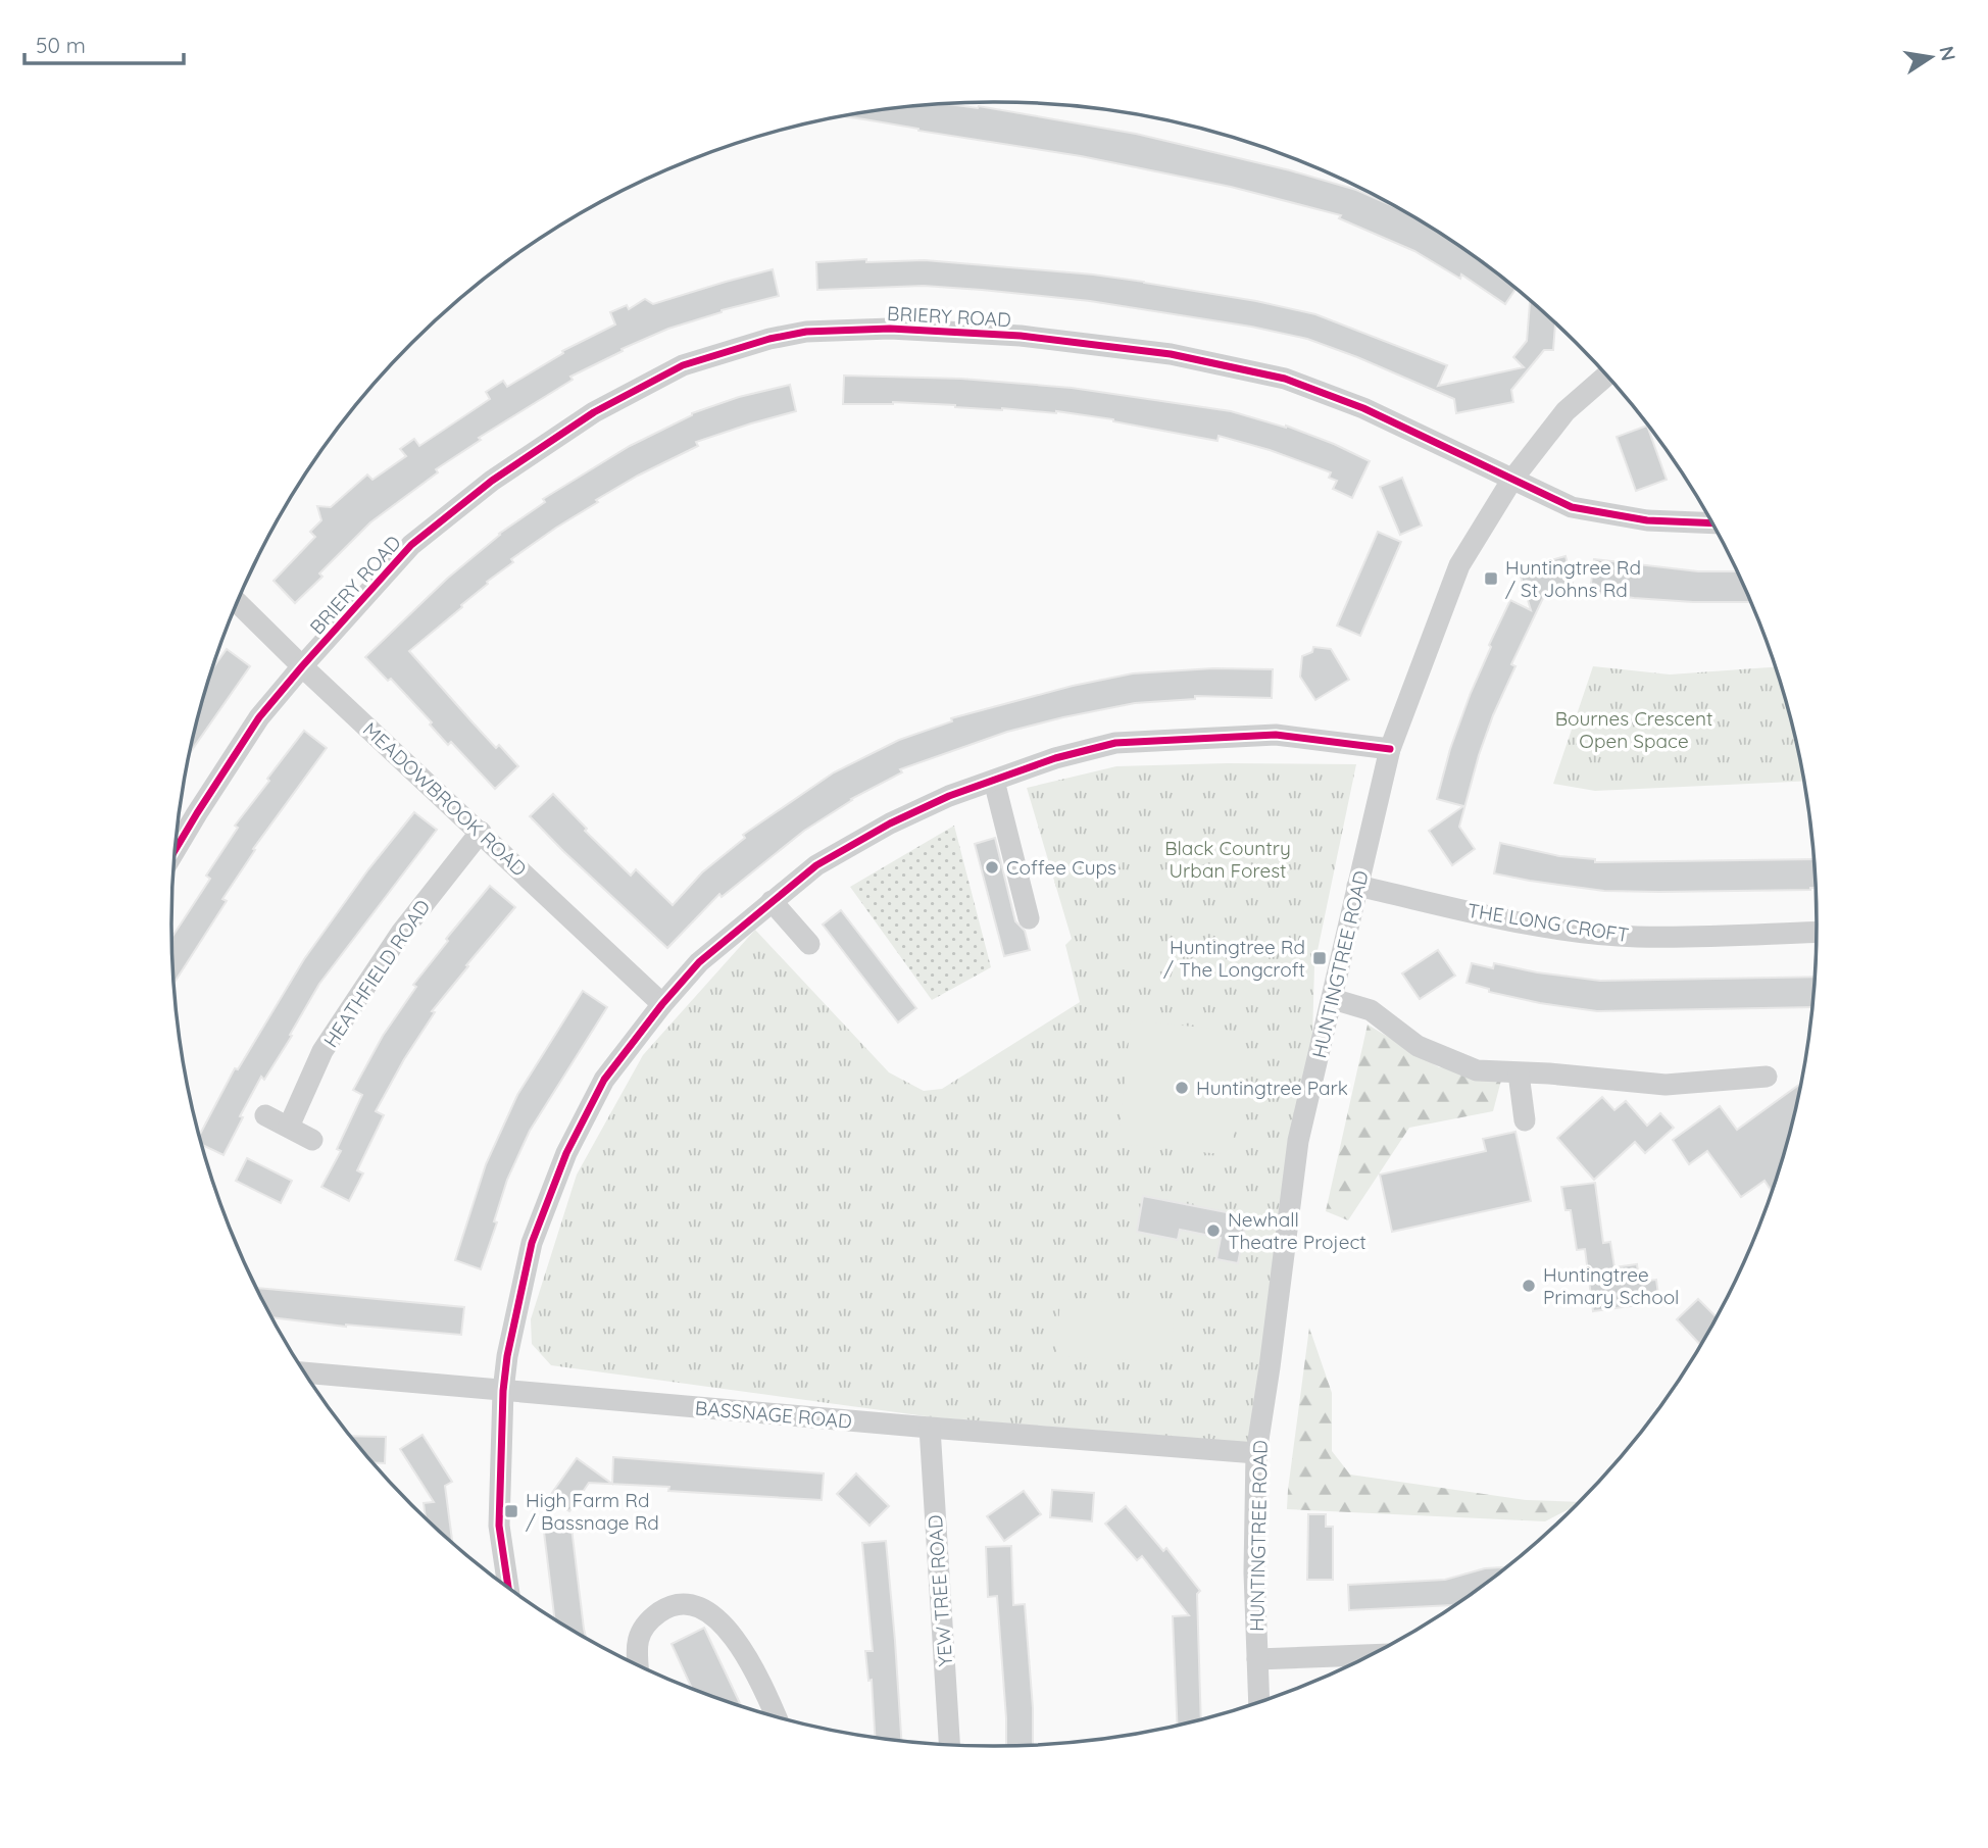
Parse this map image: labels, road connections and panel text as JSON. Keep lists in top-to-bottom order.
{
  "streets": {
    "street": [
      "BRIERY ROAD",
      "MEADOWBROOK ROAD",
      "THE LONG CROFT",
      "HUNTINGTREE ROAD",
      "HEATHFIELD ROAD",
      "BASSNAGE ROAD",
      "YEW TREE ROAD"
    ]
  },
  "crossings": [
    ["BRIERY ROAD", "MEADOWBROOK ROAD"],
    ["BRIERY ROAD", "HUNTINGTREE ROAD"],
    ["MEADOWBROOK ROAD", "HEATHFIELD ROAD"],
    ["THE LONG CROFT", "HUNTINGTREE ROAD"],
    ["HUNTINGTREE ROAD", "BASSNAGE ROAD"],
    ["BASSNAGE ROAD", "YEW TREE ROAD"]
  ],
  "parks": ["Bournes Crescent Open Space", "Black Country Urban Forest"],
  "places": {
    "transit": ["Huntingtree Rd / St Johns Rd", "Huntingtree Rd / The Longcroft", "High Farm Rd / Bassnage Rd"],
    "other": [
      "Coffee Cups",
      "Huntingtree Park",
      "Newhall Theatre Project",
      "Huntingtree Primary School"
    ]
  },
  "scale_bar": "50 m",
  "north": "right"
}
